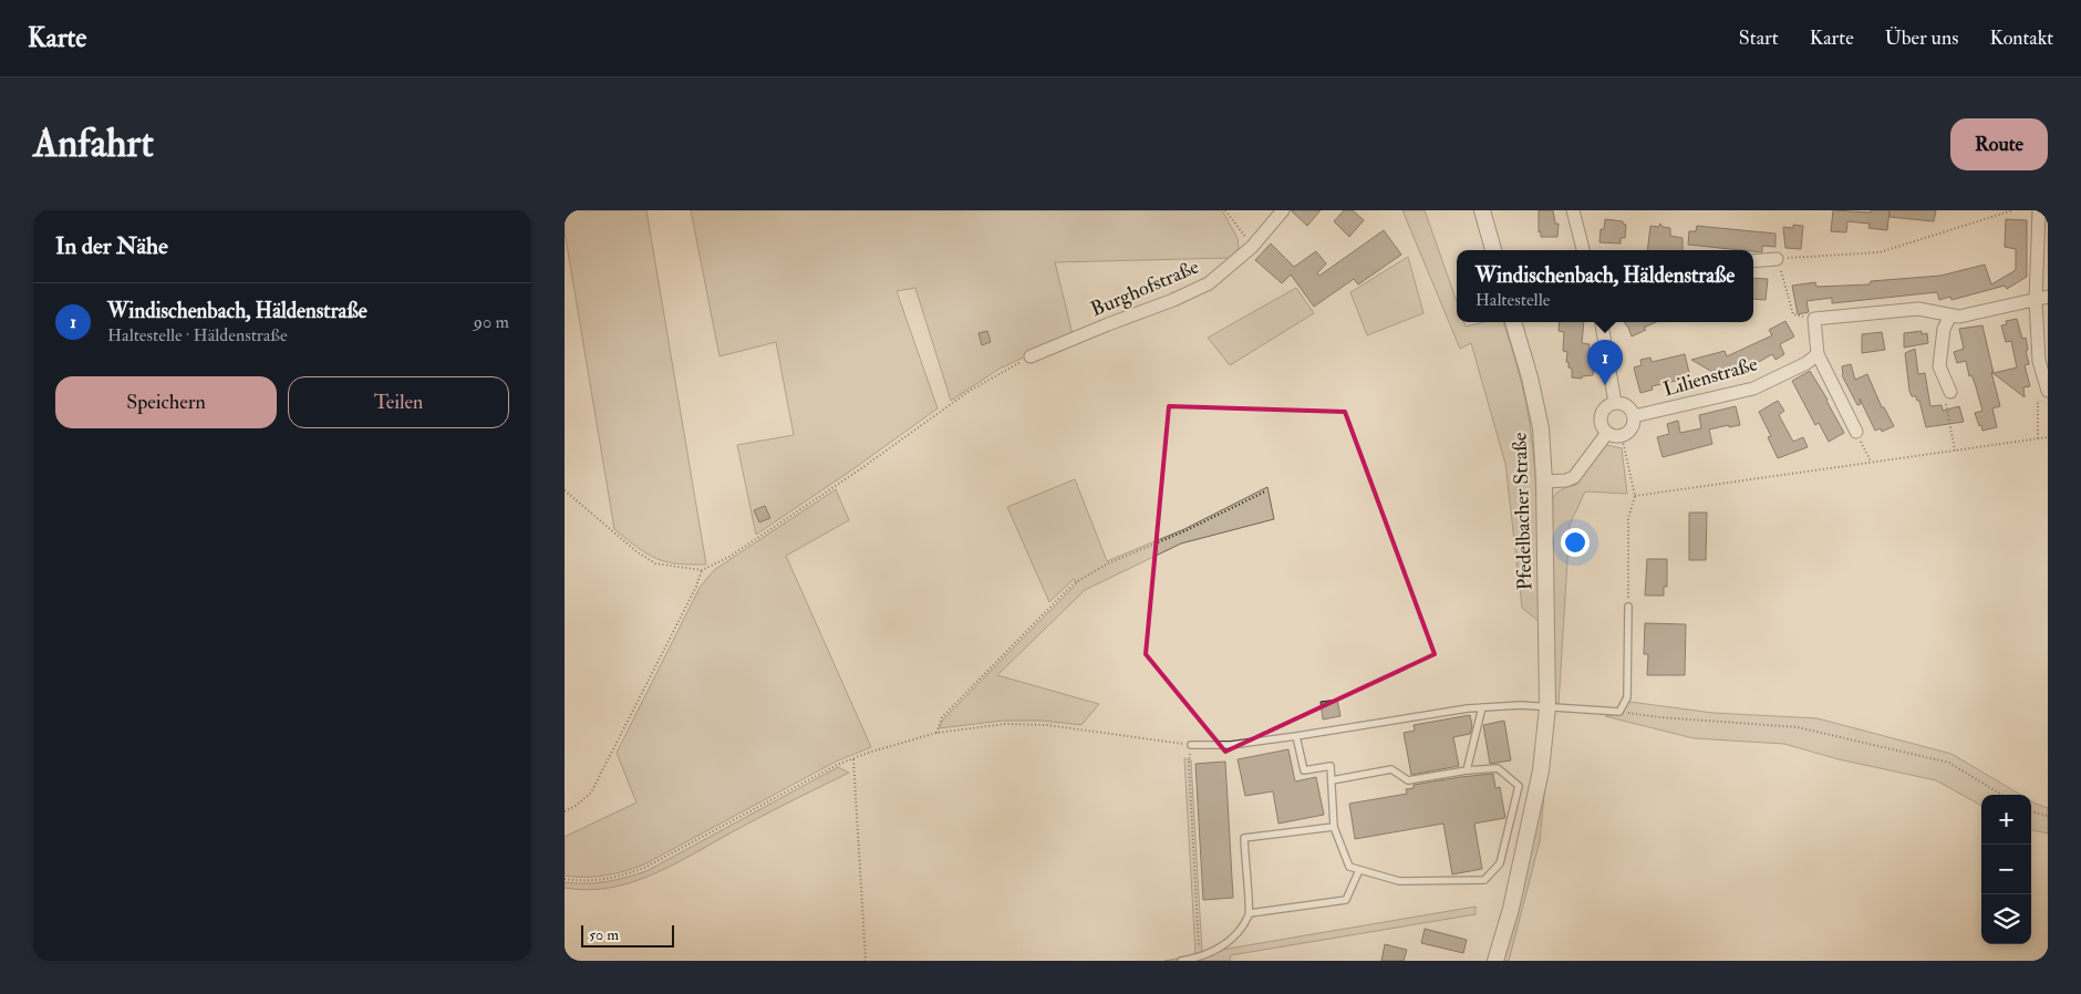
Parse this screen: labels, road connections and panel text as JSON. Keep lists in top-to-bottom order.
{
  "streets": {
    "street": ["Burghofstraße", "Lilienstraße", "Pfedelbacher Straße"]
  },
  "scale_bar": "50 m",
  "page": {
    "header": "Karte",
    "nav": [
      "Start",
      "Karte",
      "Über uns",
      "Kontakt"
    ],
    "buttons": [
      "Route",
      ["Speichern", "Teilen"]
    ],
    "title": "Anfahrt",
    "heading": "In der Nähe",
    "popup": ["Windischenbach, Häldenstraße", "Haltestelle"],
    "list": [
      {
        "mark": "1",
        "name": "Windischenbach, Häldenstraße",
        "note": "Haltestelle · Häldenstraße",
        "value": "90 m"
      }
    ],
    "pins": "1",
    "map_buttons": ["+", "−"],
    "scale": "50 m"
  }
}
